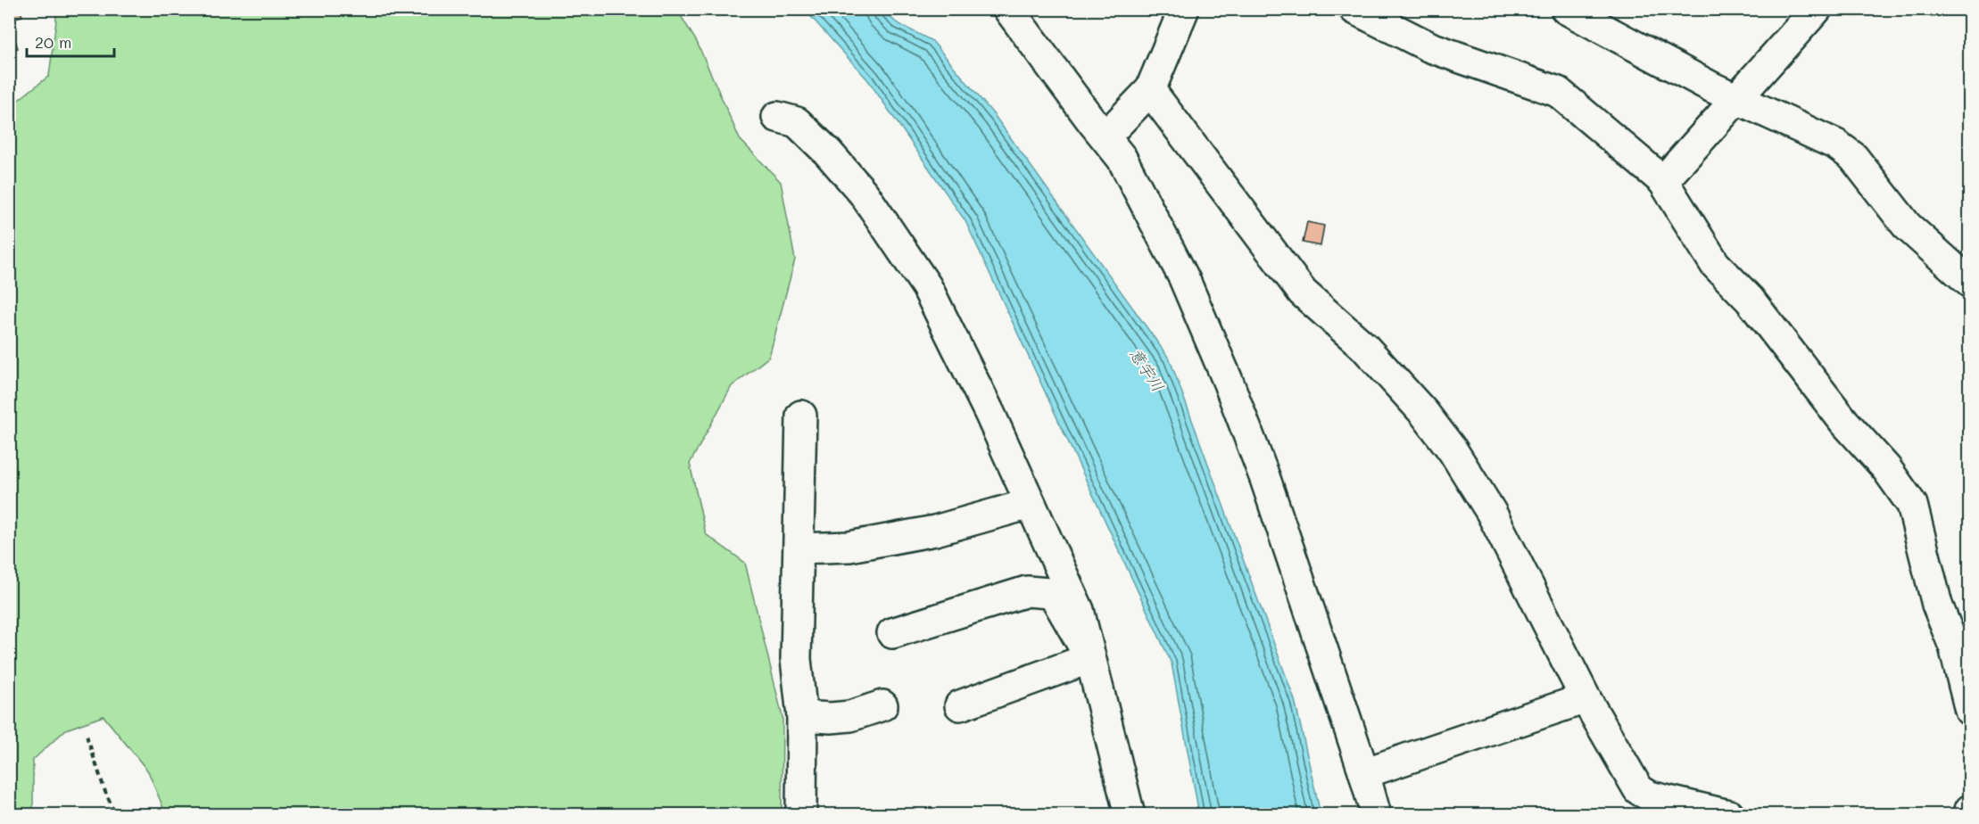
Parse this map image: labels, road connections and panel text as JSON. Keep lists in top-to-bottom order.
{
  "water": ["意宇川"],
  "scale_bar": "20 m"
}
